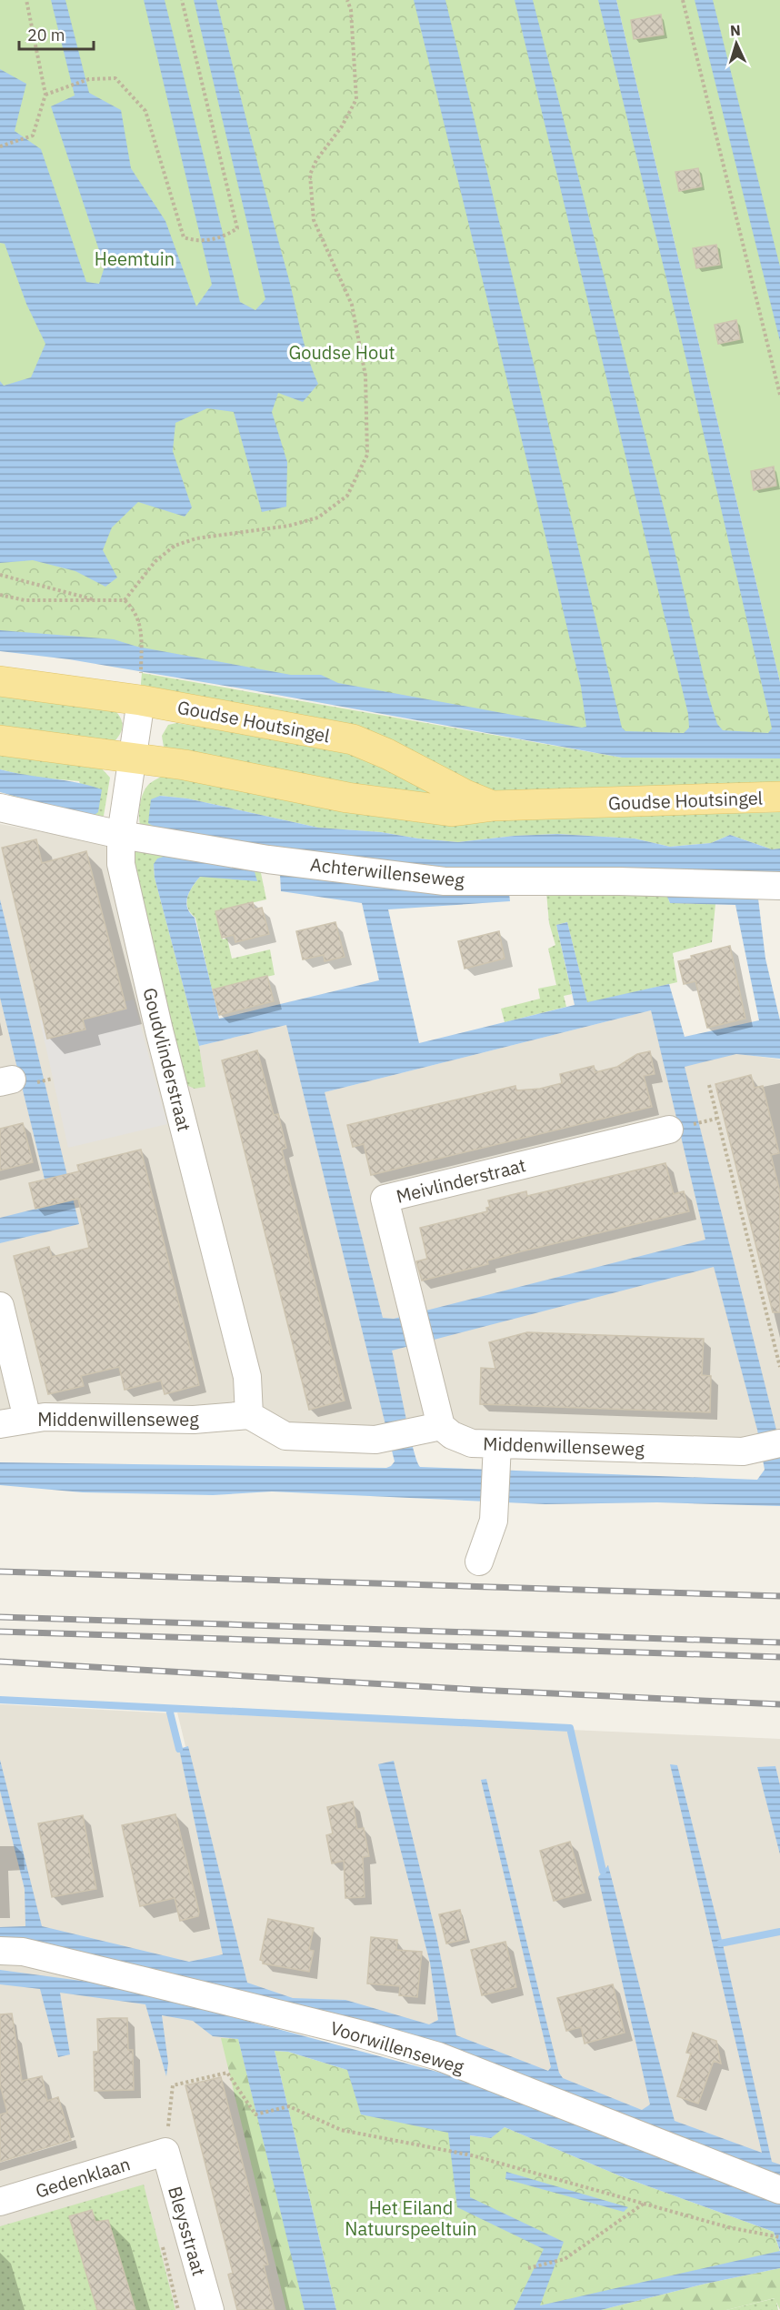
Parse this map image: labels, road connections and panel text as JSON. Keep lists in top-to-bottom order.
{
  "streets": {
    "main road": ["Goudse Houtsingel"],
    "street": [
      "Achterwillenseweg",
      "Goudvlinderstraat",
      "Meivlinderstraat",
      "Middenwillenseweg",
      "Voorwillenseweg",
      "Gedenklaan",
      "Bleysstraat"
    ]
  },
  "crossings": [
    ["Goudse Houtsingel", "Goudvlinderstraat"],
    ["Achterwillenseweg", "Goudvlinderstraat"],
    ["Goudvlinderstraat", "Middenwillenseweg"],
    ["Meivlinderstraat", "Middenwillenseweg"],
    ["Gedenklaan", "Bleysstraat"]
  ],
  "parks": ["Heemtuin", "Goudse Hout", "Het Eiland Natuurspeeltuin"],
  "scale_bar": "20 m",
  "north": "top"
}
